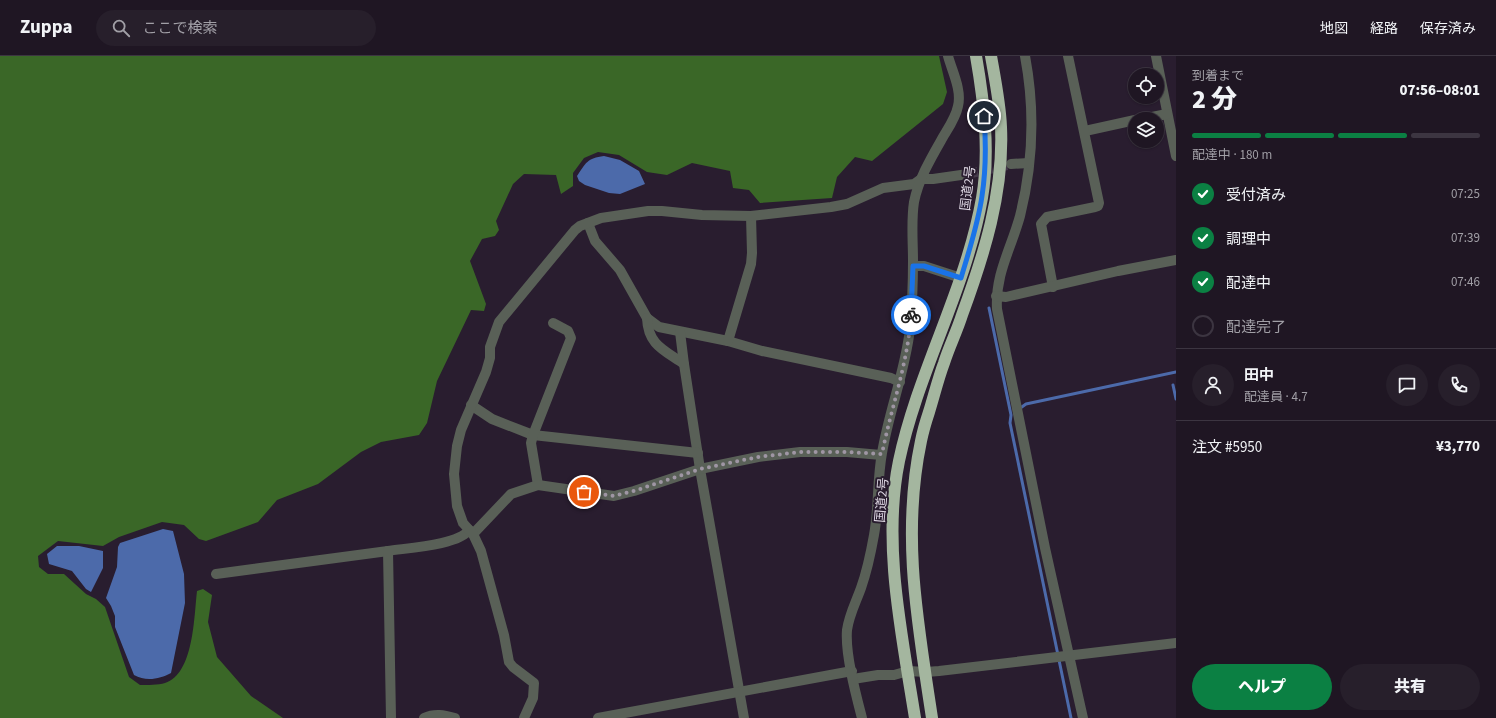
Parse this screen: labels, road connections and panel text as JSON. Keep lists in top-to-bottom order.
{
  "streets": {
    "highway": ["国道2号"]
  },
  "page": {
    "header": "Zuppa",
    "search": "ここで検索",
    "nav": ["地図", "経路", "保存済み"],
    "heading": ["2 分", "到着まで", "07:56–08:01"],
    "panel": [
      "田中",
      "配達員 · 4.7",
      "注文 #5950",
      "¥3,770"
    ],
    "bar": "配達中 · 180 m",
    "list": [
      ["受付済み", "07:25"],
      ["調理中", "07:39"],
      ["配達中", "07:46"],
      "配達完了"
    ],
    "buttons": ["ヘルプ", "共有"]
  }
}
